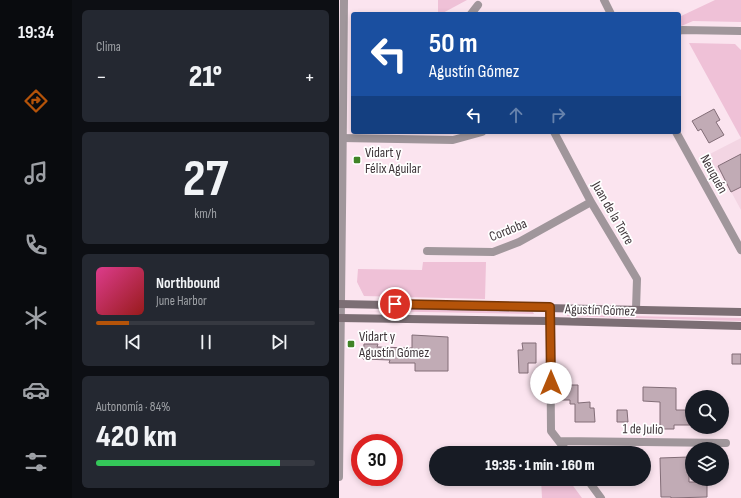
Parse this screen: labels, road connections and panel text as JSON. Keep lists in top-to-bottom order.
{
  "streets": {
    "main road": ["Agustín Gómez"],
    "street": [
      "Neuquén",
      "Juan de la Torre",
      "Cordoba",
      "1 de Julio"
    ]
  },
  "crossings": [
    ["Juan de la Torre", "Cordoba"],
    ["Juan de la Torre", "Agustín Gómez"]
  ],
  "places": {
    "transit": ["Vidart y Félix Aguilar", "Vidart y Agustín Gómez"]
  },
  "page": {
    "tabs": "19:34",
    "tile": [
      "Clima",
      ["27", "km/h"],
      ["Autonomía · 84%", "420 km"]
    ],
    "turn": ["50 m", "Agustín Gómez"],
    "heat": ["−", "21°", "+"],
    "song": ["Northbound", "June Harbor"],
    "limit": "30",
    "trip": "19:35 · 1 min · 160 m"
  }
}
